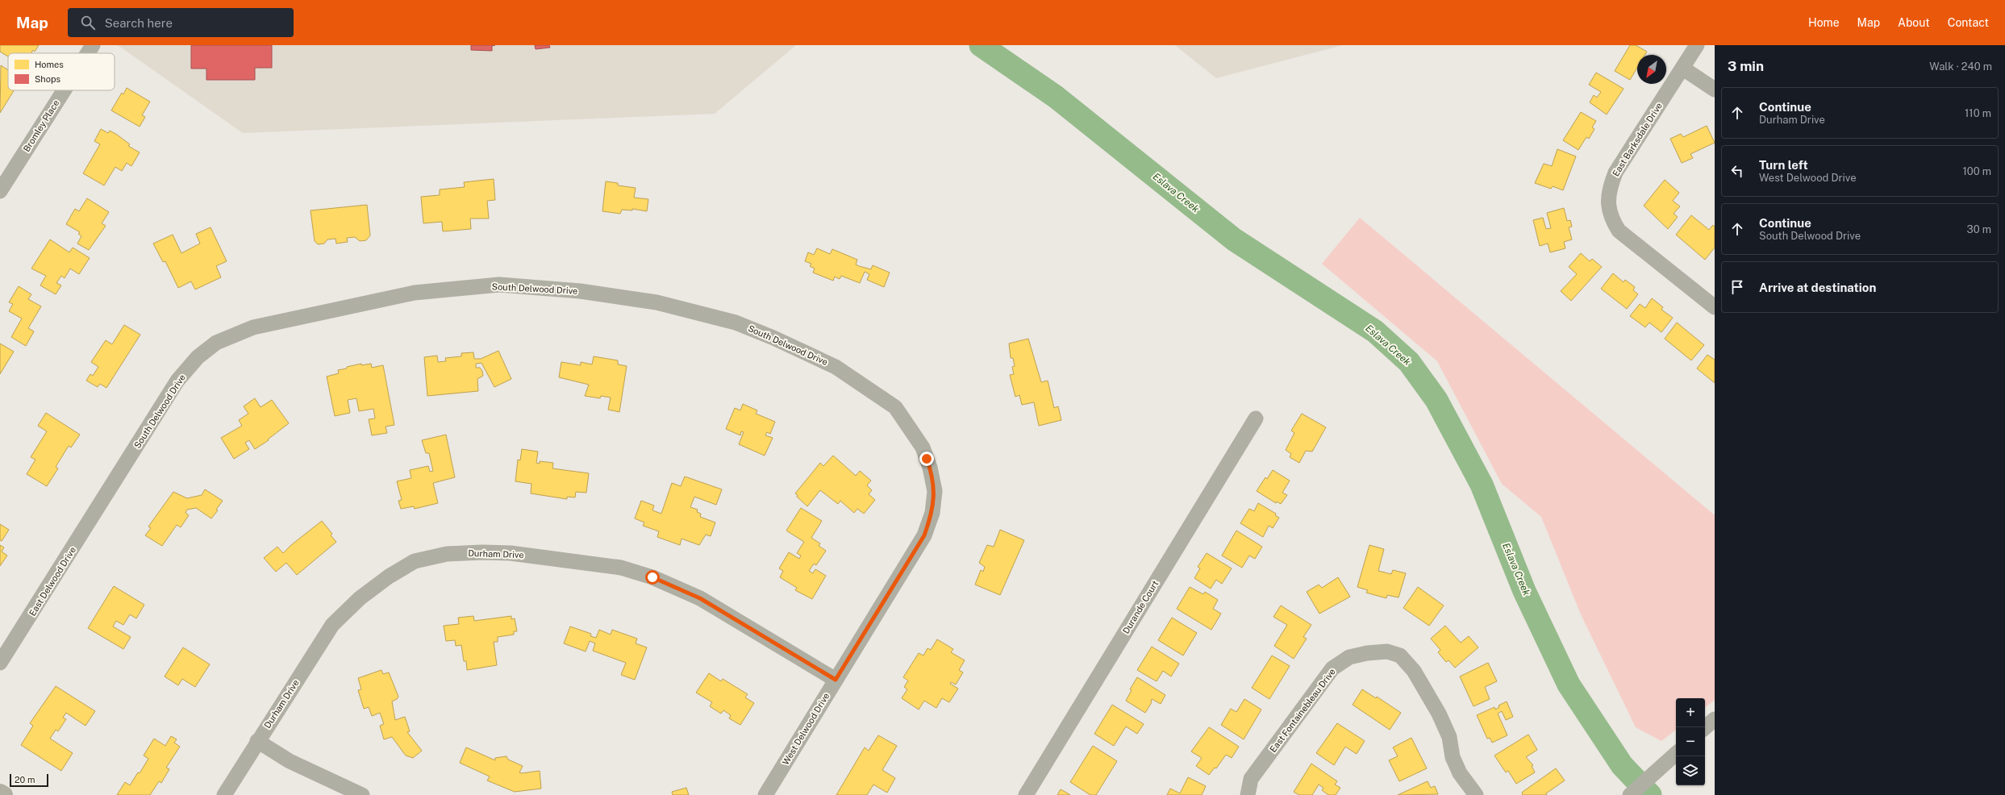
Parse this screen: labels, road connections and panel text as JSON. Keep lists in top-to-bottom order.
{
  "streets": {
    "street": [
      "Bromley Place",
      "East Barksdale Drive",
      "South Delwood Drive",
      "Durham Drive",
      "East Delwood Drive",
      "Durande Court",
      "East Fontainebleau Drive",
      "West Delwood Drive"
    ]
  },
  "crossings": [
    ["South Delwood Drive", "East Delwood Drive"],
    ["South Delwood Drive", "West Delwood Drive"],
    ["Durham Drive", "West Delwood Drive"]
  ],
  "water": ["Eslava Creek"],
  "legend": ["Homes", "Shops"],
  "scale_bar": "20 m",
  "north": "bottom left",
  "page": {
    "header": "Map",
    "search": "Search here",
    "nav": [
      "Home",
      "Map",
      "About",
      "Contact"
    ],
    "heading": ["3 min", "Walk · 240 m"],
    "list": [
      ["Continue", "Durham Drive", "110 m"],
      ["Turn left", "West Delwood Drive", "100 m"],
      ["Continue", "South Delwood Drive", "30 m"],
      "Arrive at destination"
    ],
    "map_buttons": ["+", "−"],
    "scale": "20 m"
  }
}
